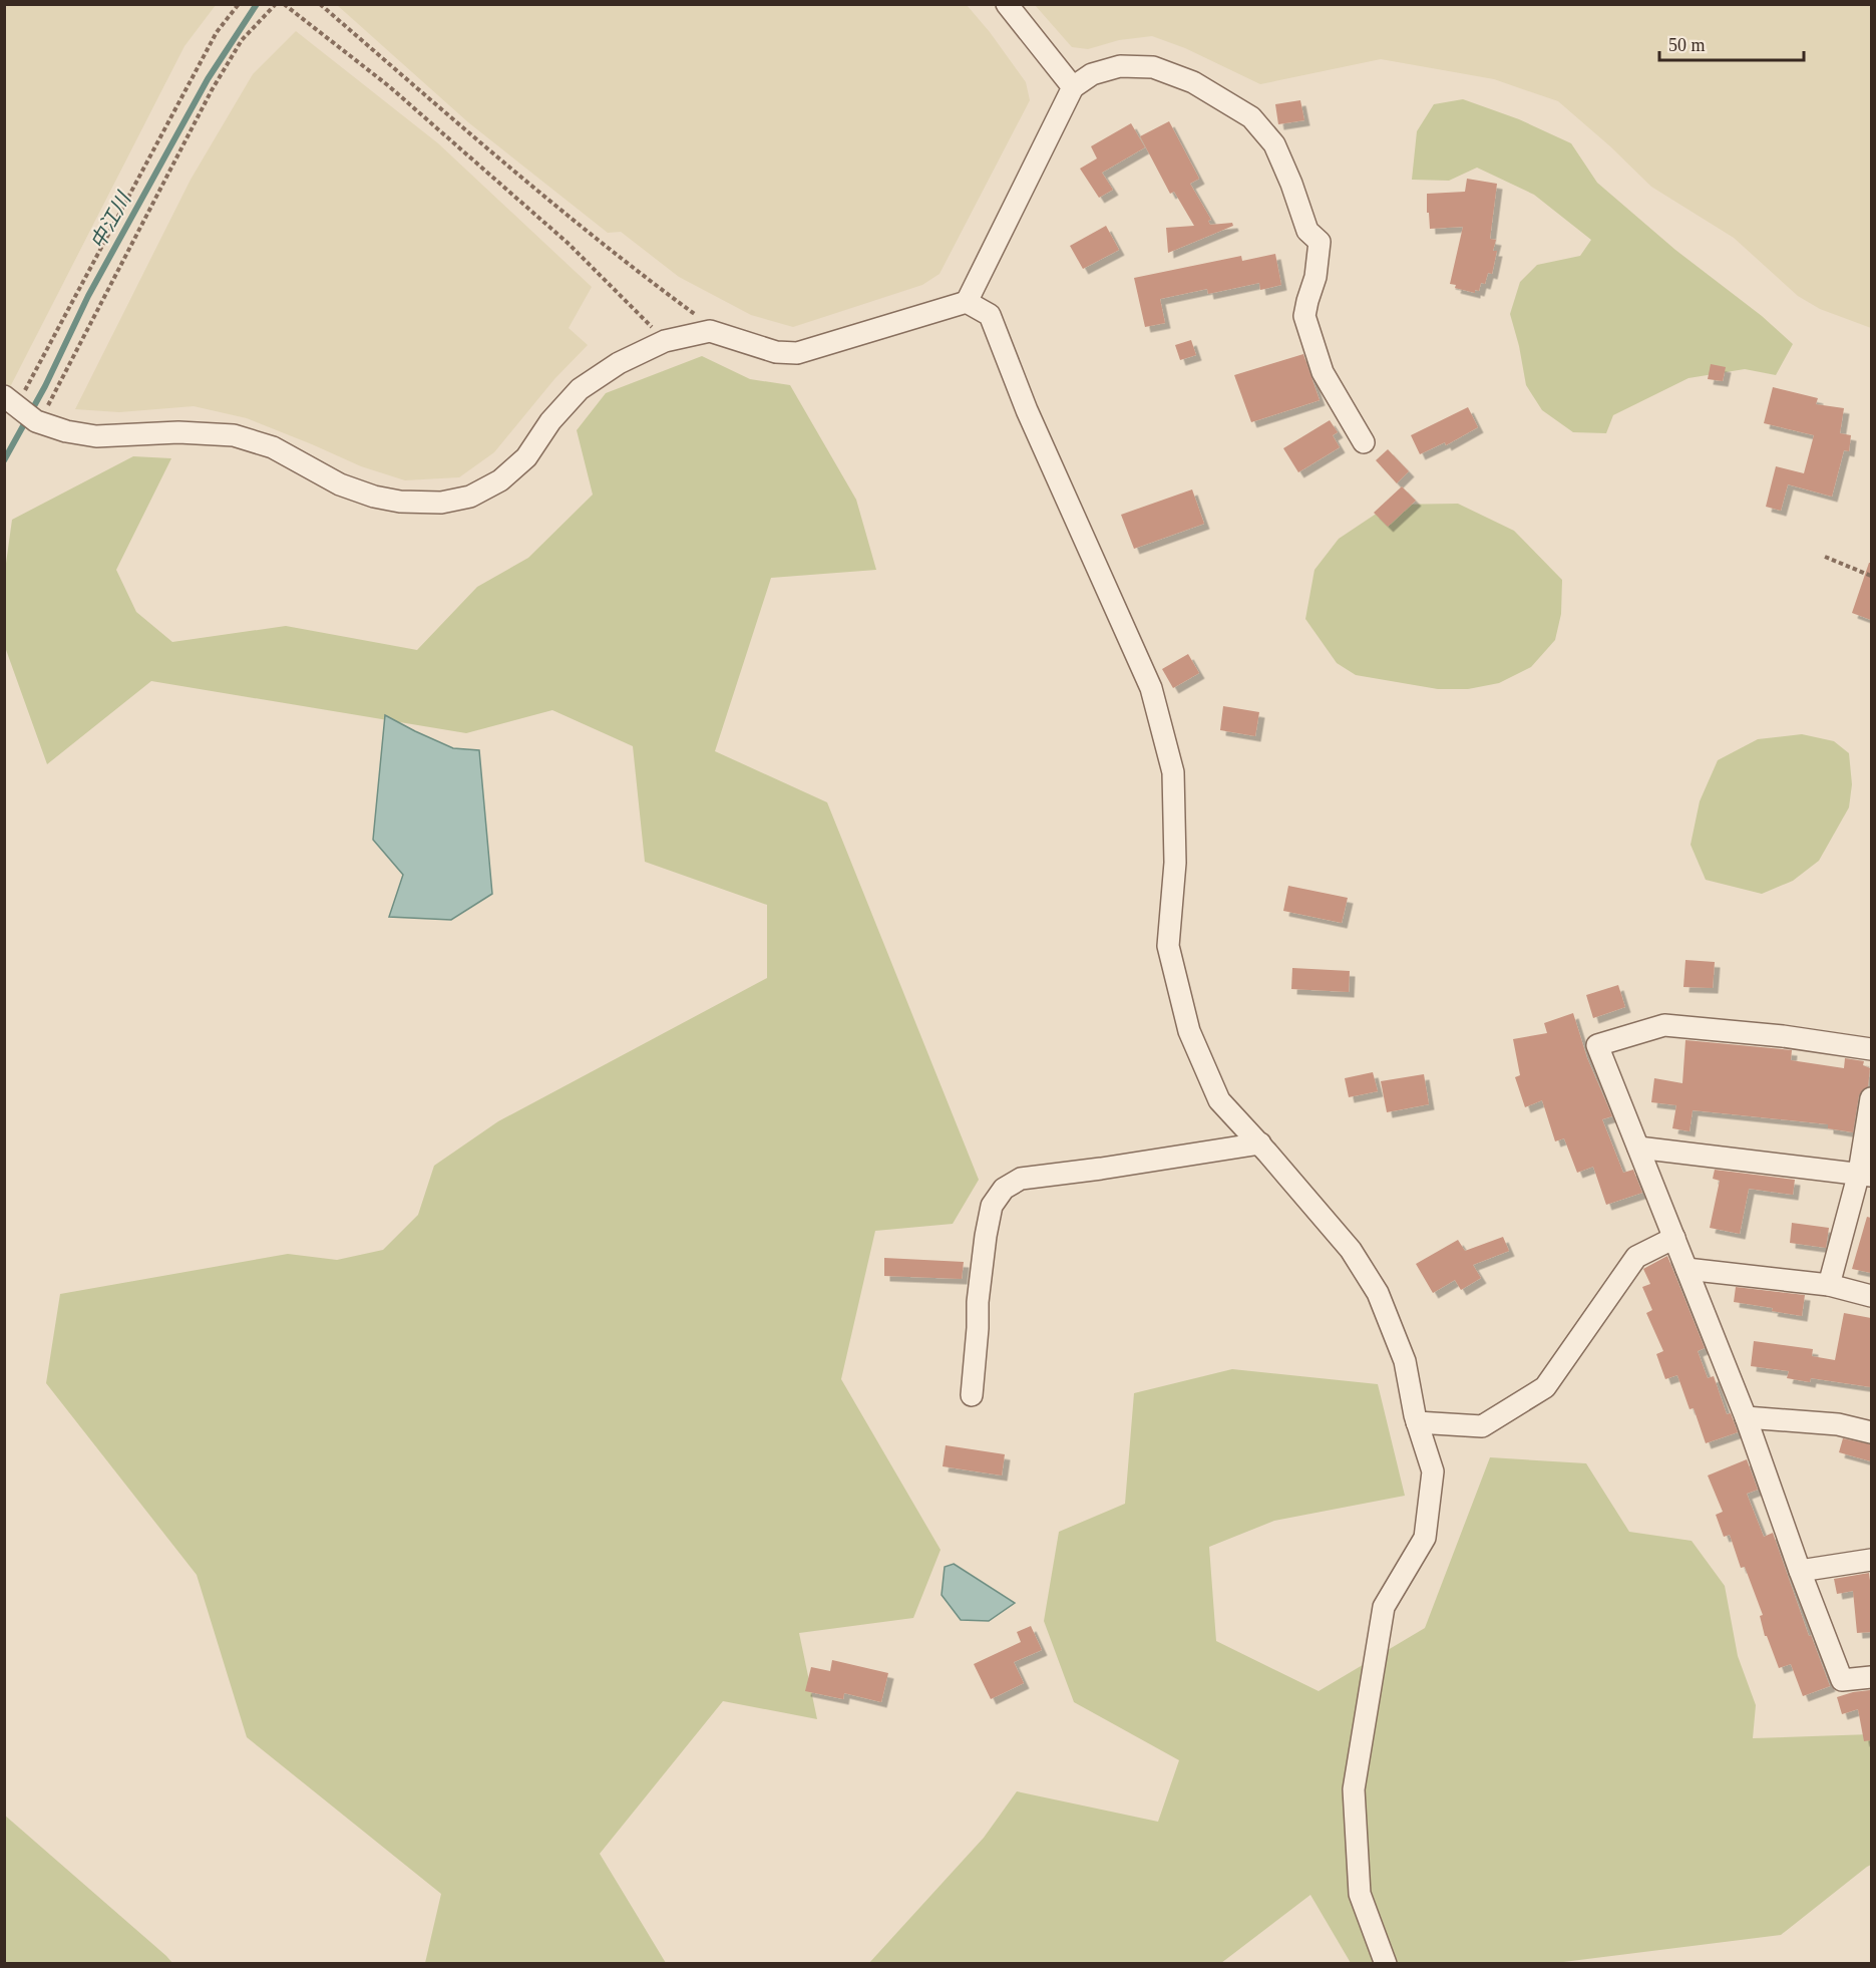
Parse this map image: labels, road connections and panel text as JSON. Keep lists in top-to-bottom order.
{
  "water": ["中江川"],
  "scale_bar": "50 m"
}
